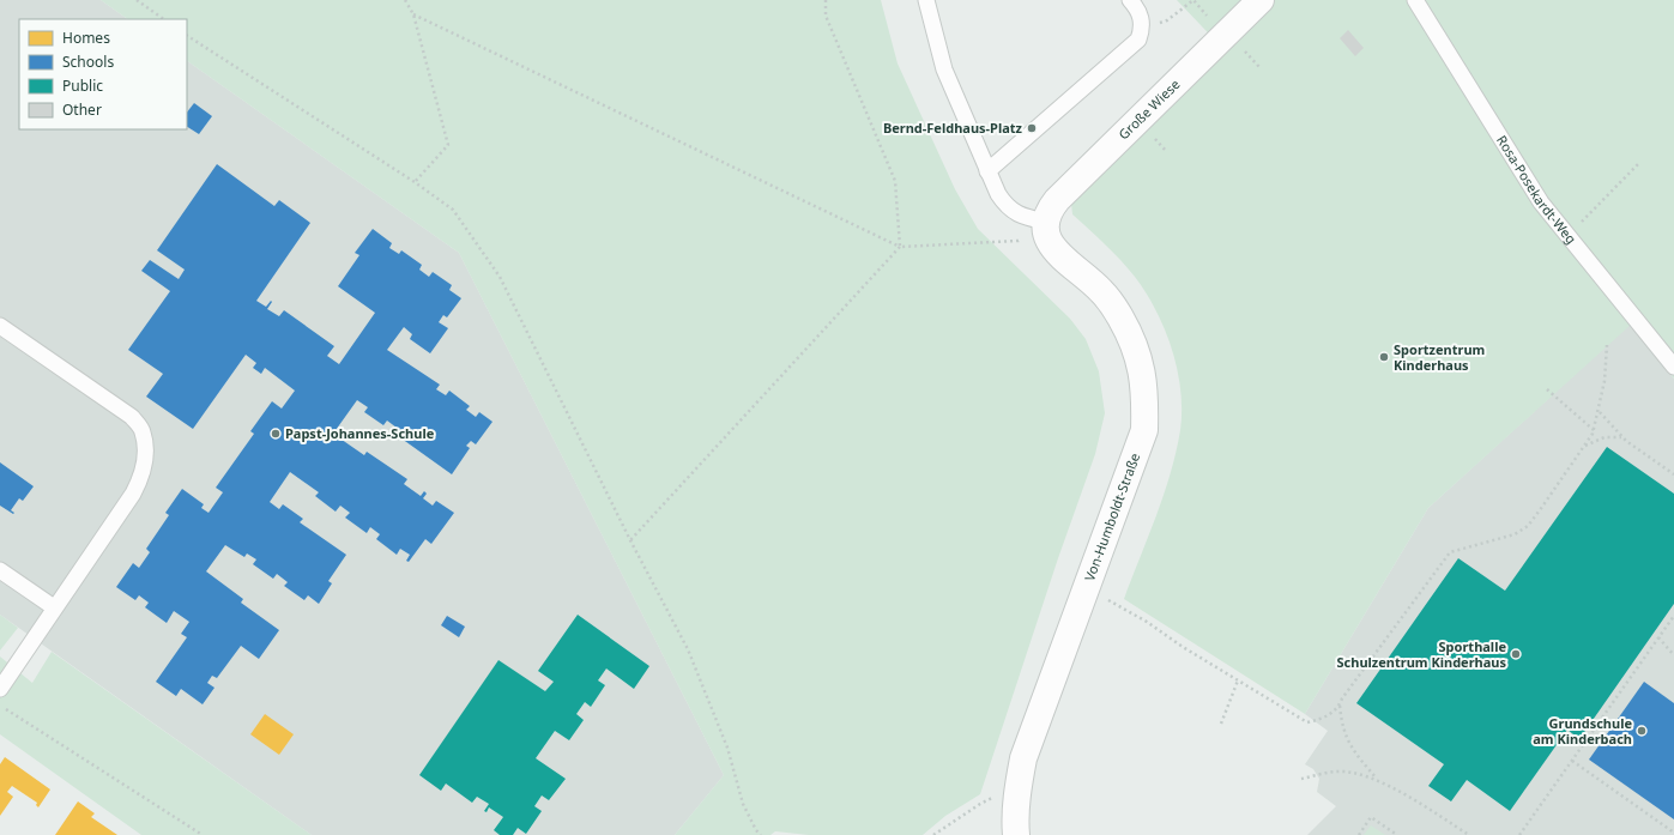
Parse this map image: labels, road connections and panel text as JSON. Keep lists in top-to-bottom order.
{
  "streets": {
    "street": ["Große Wiese", "Von-Humboldt-Straße"],
    "lane": ["Rosa-Posekardt-Weg"]
  },
  "crossings": [
    ["Große Wiese", "Von-Humboldt-Straße"]
  ],
  "places": [
    "Bernd-Feldhaus-Platz",
    "Sportzentrum Kinderhaus",
    "Papst-Johannes-Schule",
    "Sporthalle Schulzentrum Kinderhaus",
    "Grundschule am Kinderbach"
  ],
  "legend": [
    "Homes",
    "Schools",
    "Public",
    "Other"
  ]
}
